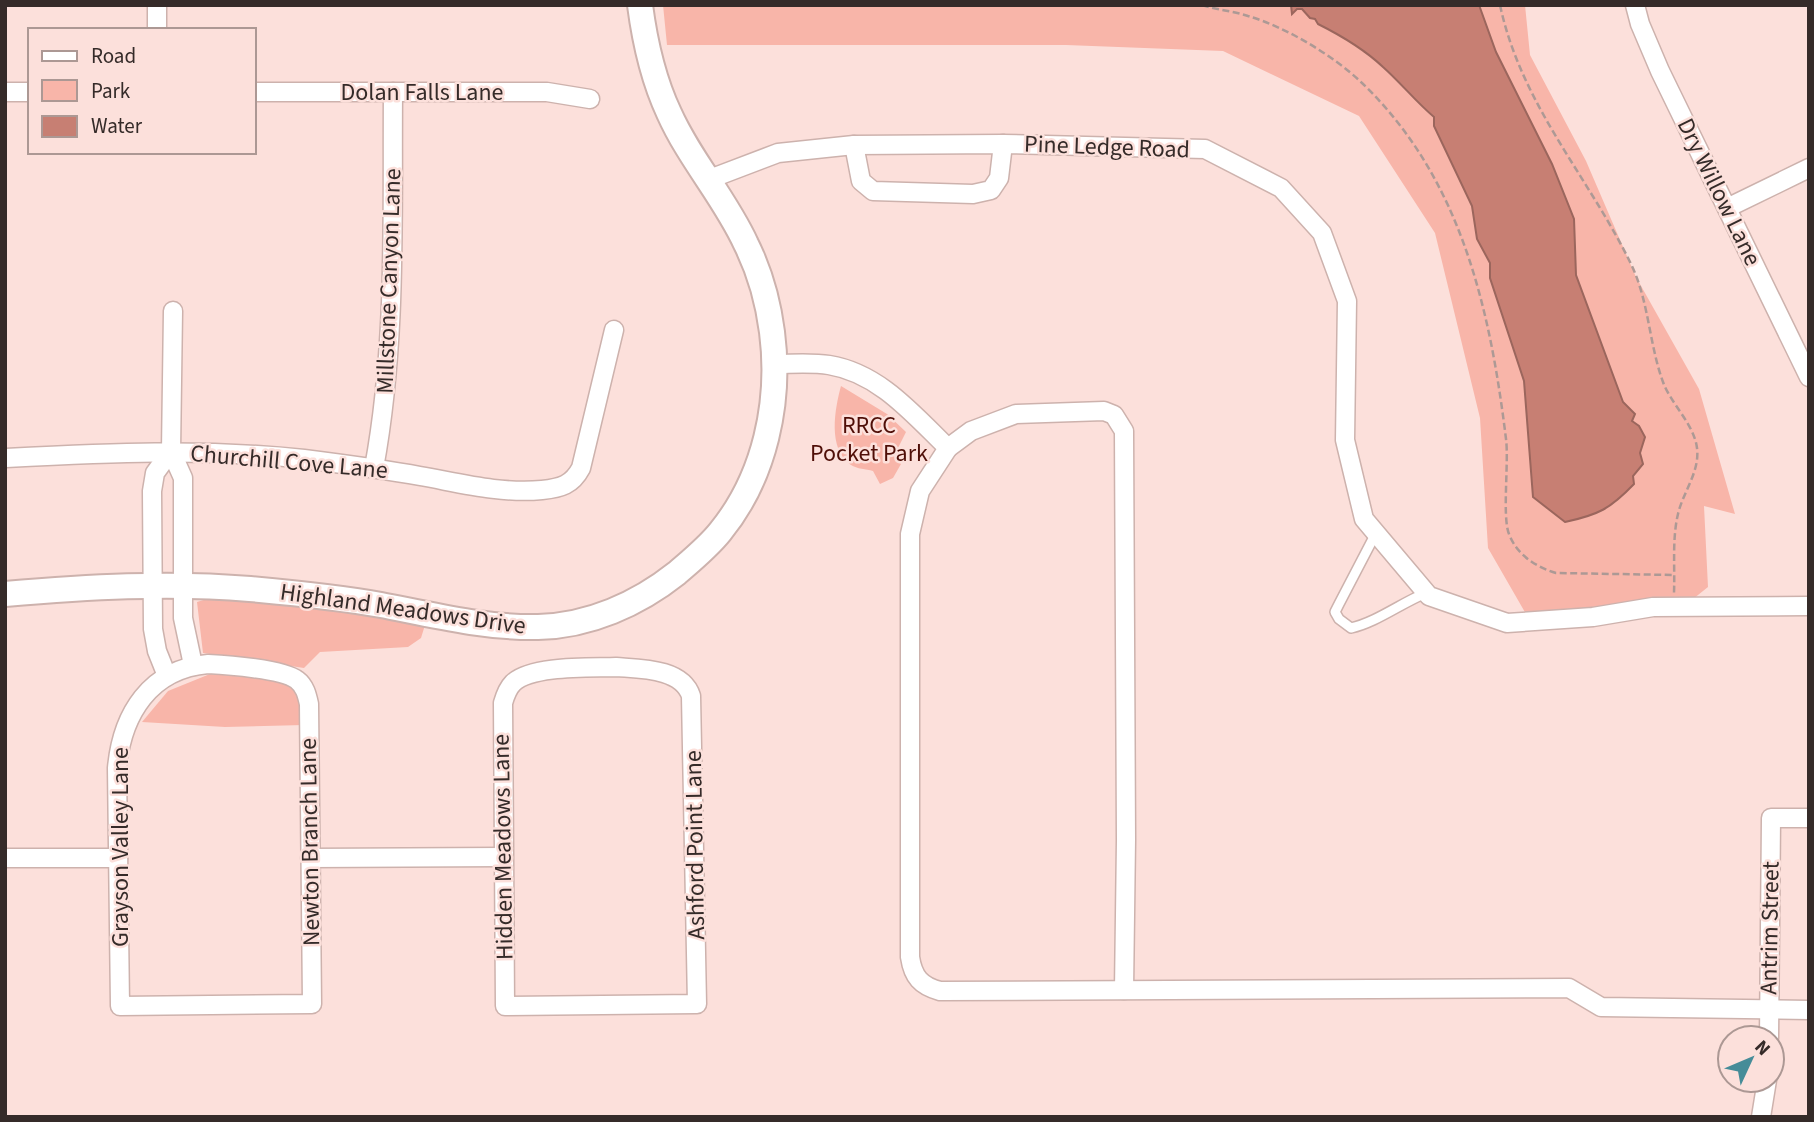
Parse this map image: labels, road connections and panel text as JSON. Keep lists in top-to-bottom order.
{
  "streets": {
    "street": [
      "Dolan Falls Lane",
      "Pine Ledge Road",
      "Dry Willow Lane",
      "Millstone Canyon Lane",
      "Churchill Cove Lane",
      "Highland Meadows Drive",
      "Newton Branch Lane",
      "Ashford Point Lane",
      "Grayson Valley Lane",
      "Hidden Meadows Lane",
      "Antrim Street"
    ]
  },
  "crossings": [
    ["Dolan Falls Lane", "Millstone Canyon Lane"],
    ["Pine Ledge Road", "Highland Meadows Drive"],
    ["Millstone Canyon Lane", "Churchill Cove Lane"],
    ["Newton Branch Lane", "Grayson Valley Lane"],
    ["Ashford Point Lane", "Hidden Meadows Lane"]
  ],
  "parks": ["RRCC Pocket Park"],
  "legend": ["Road", "Park", "Water"],
  "north": "top right"
}
